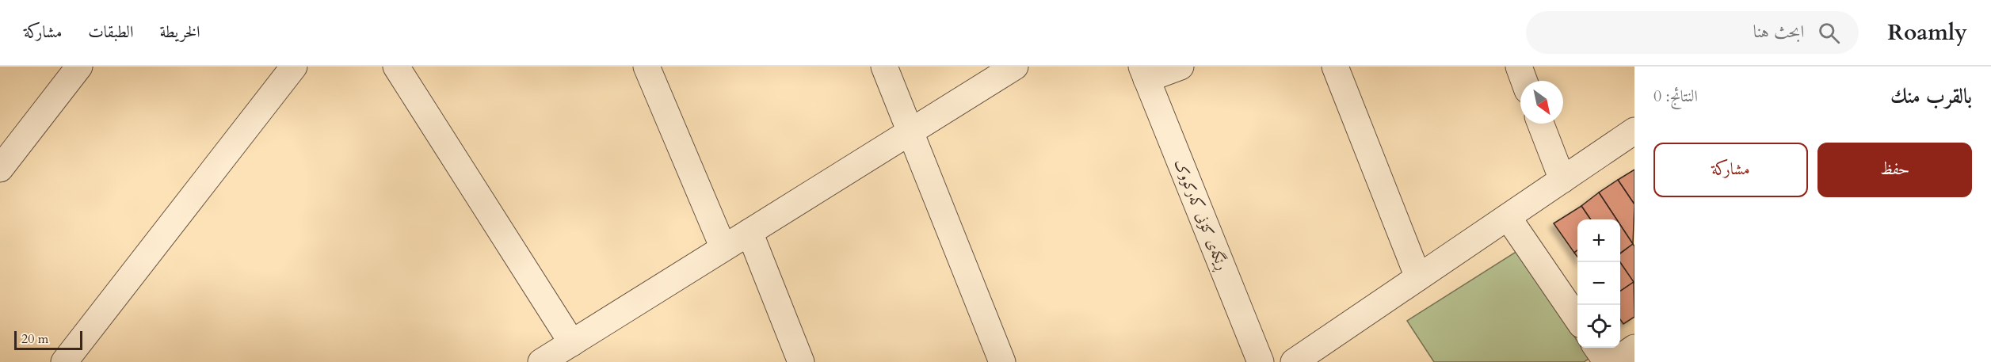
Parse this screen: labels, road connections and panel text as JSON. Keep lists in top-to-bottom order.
{
  "streets": {
    "street": ["ڕێگەی کۆنی کەرکووک"]
  },
  "scale_bar": "20 m",
  "north": "bottom right",
  "page": {
    "header": "Roamly",
    "search": "ابحث هنا",
    "nav": ["الخريطة", "الطبقات", "مشاركة"],
    "heading": ["بالقرب منك", "النتائج: 0"],
    "buttons": ["حفظ", "مشاركة"],
    "map_buttons": ["+", "−"],
    "scale": "20 m"
  }
}
